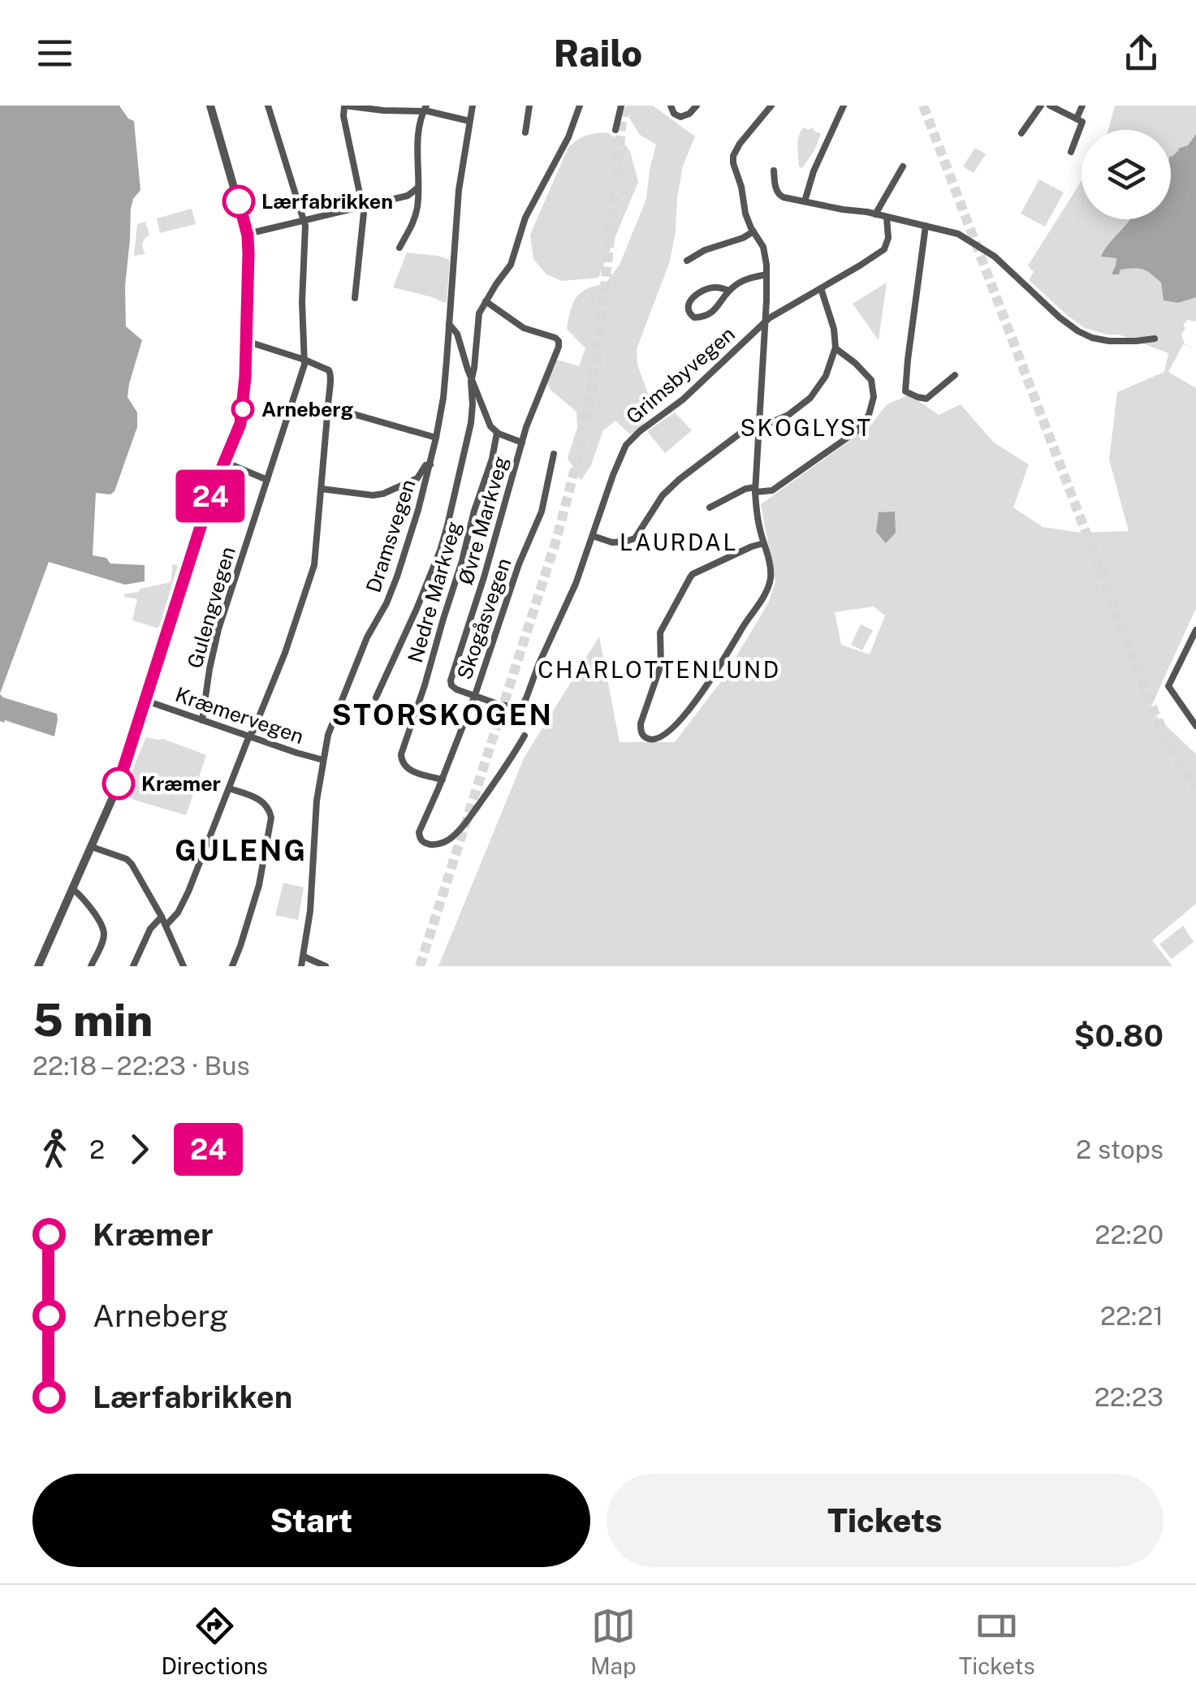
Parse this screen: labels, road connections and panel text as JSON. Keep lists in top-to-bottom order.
{
  "streets": {
    "street": [
      "Grimsbyvegen",
      "Øvre Markveg",
      "Dramsvegen",
      "Nedre Markveg",
      "Gulengvegen",
      "Skogåsvegen",
      "Kræmervegen"
    ]
  },
  "crossings": [
    ["Grimsbyvegen", "Øvre Markveg"],
    ["Grimsbyvegen", "Skogåsvegen"],
    ["Øvre Markveg", "Skogåsvegen"],
    ["Dramsvegen", "Kræmervegen"],
    ["Nedre Markveg", "Skogåsvegen"],
    ["Gulengvegen", "Kræmervegen"]
  ],
  "districts": [
    "SKOGLYST",
    "LAURDAL",
    "CHARLOTTENLUND",
    "STORSKOGEN",
    "GULENG"
  ],
  "places": ["Lærfabrikken", "Arneberg", "Kræmer"],
  "lines": ["bus line 24"],
  "page": {
    "header": "Railo",
    "on_map": "24",
    "heading": ["5 min", "22:18 – 22:23 · Bus", "$0.80"],
    "legs": ["2", "24", "2 stops"],
    "list": [
      {
        "name": "Kræmer",
        "value": "22:20"
      },
      {
        "name": "Arneberg",
        "value": "22:21"
      },
      {
        "name": "Lærfabrikken",
        "value": "22:23"
      }
    ],
    "buttons": ["Start", "Tickets"],
    "tabs": ["Directions", "Map", "Tickets"]
  }
}
